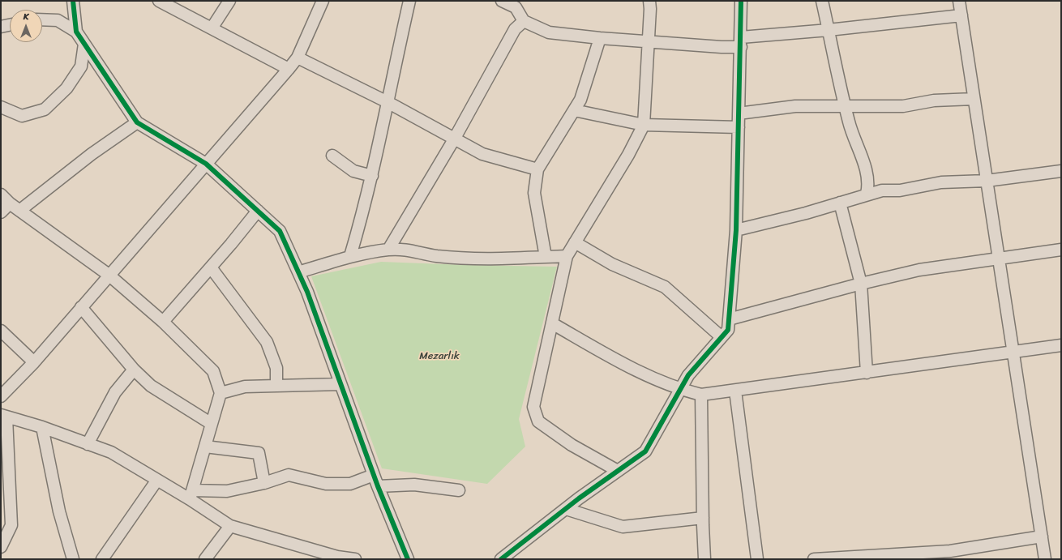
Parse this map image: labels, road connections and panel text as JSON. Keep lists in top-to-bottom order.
{
  "parks": ["Mezarlık"],
  "north": "top"
}
